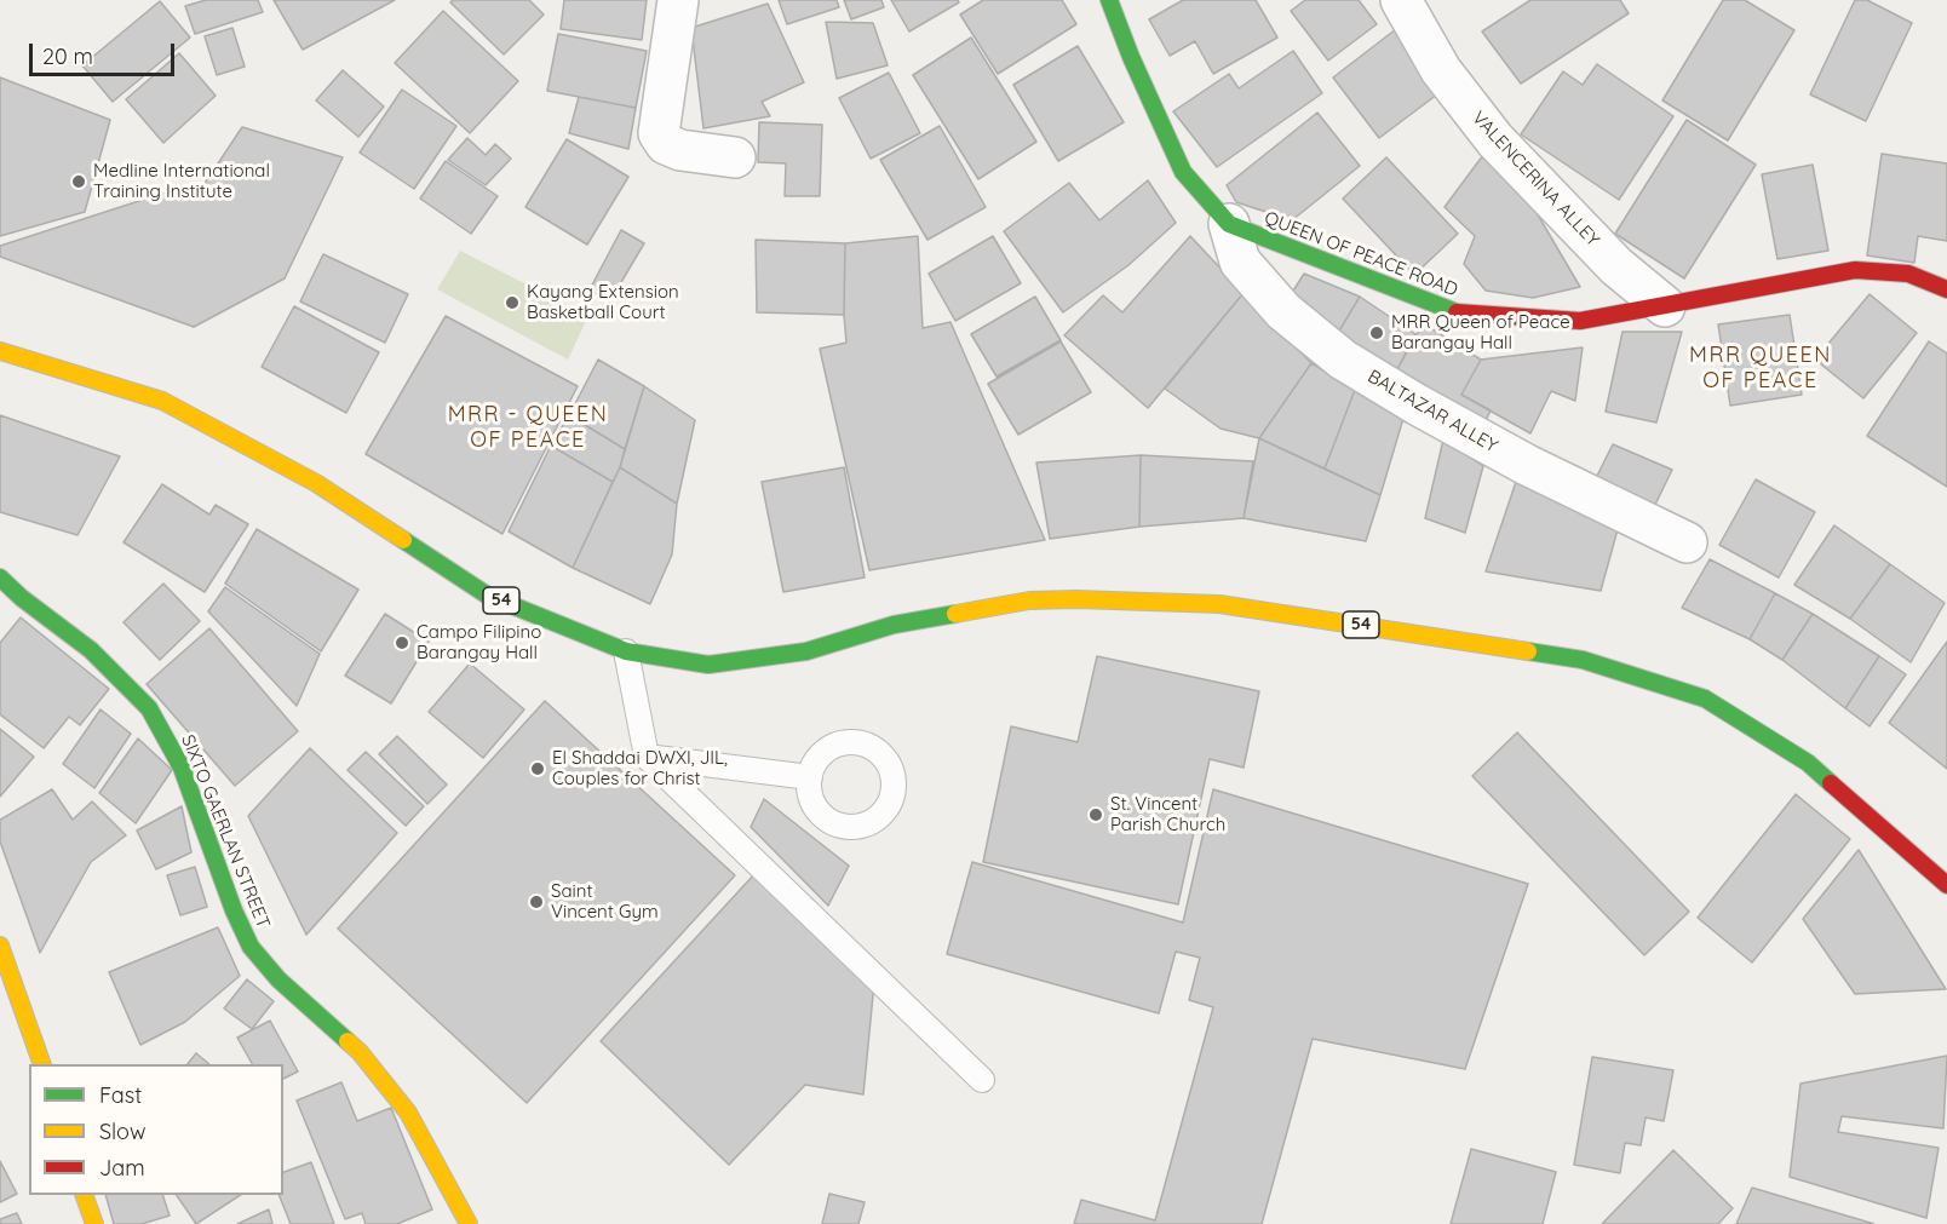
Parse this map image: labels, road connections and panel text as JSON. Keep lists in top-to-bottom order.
{
  "streets": {
    "main road": ["QUEEN OF PEACE ROAD", "54", "SIXTO GAERLAN STREET"],
    "street": ["VALENCERINA ALLEY", "BALTAZAR ALLEY"]
  },
  "crossings": [
    ["VALENCERINA ALLEY", "QUEEN OF PEACE ROAD"],
    ["QUEEN OF PEACE ROAD", "BALTAZAR ALLEY"]
  ],
  "districts": ["MRR QUEEN OF PEACE", "MRR - QUEEN OF PEACE"],
  "places": [
    "Medline International Training Institute",
    "Kayang Extension Basketball Court",
    "MRR Queen of Peace Barangay Hall",
    "Campo Filipino Barangay Hall",
    "El Shaddai DWXI, JIL, Couples for Christ",
    "St. Vincent Parish Church",
    "Saint Vincent Gym"
  ],
  "legend": ["Fast", "Slow", "Jam"],
  "scale_bar": "20 m"
}
